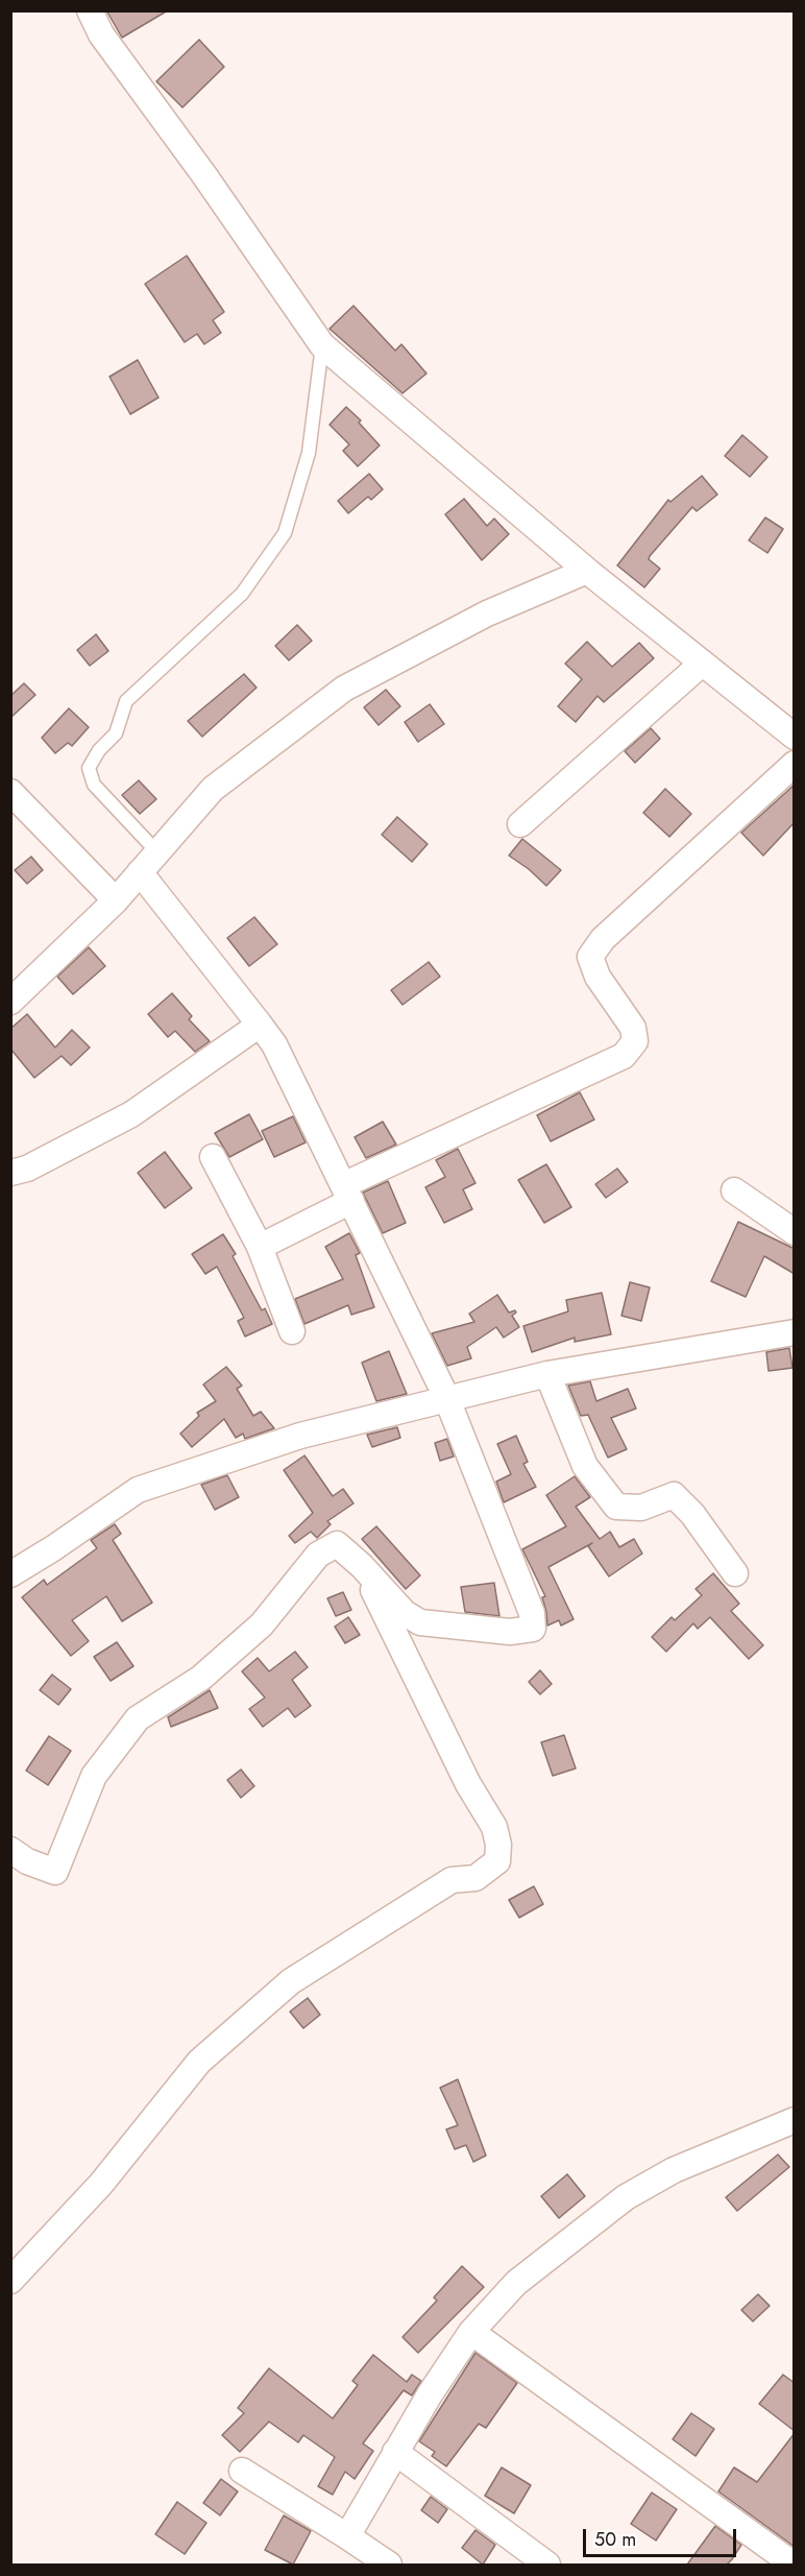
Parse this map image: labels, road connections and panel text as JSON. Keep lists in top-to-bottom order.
{
  "scale_bar": "50 m"
}
